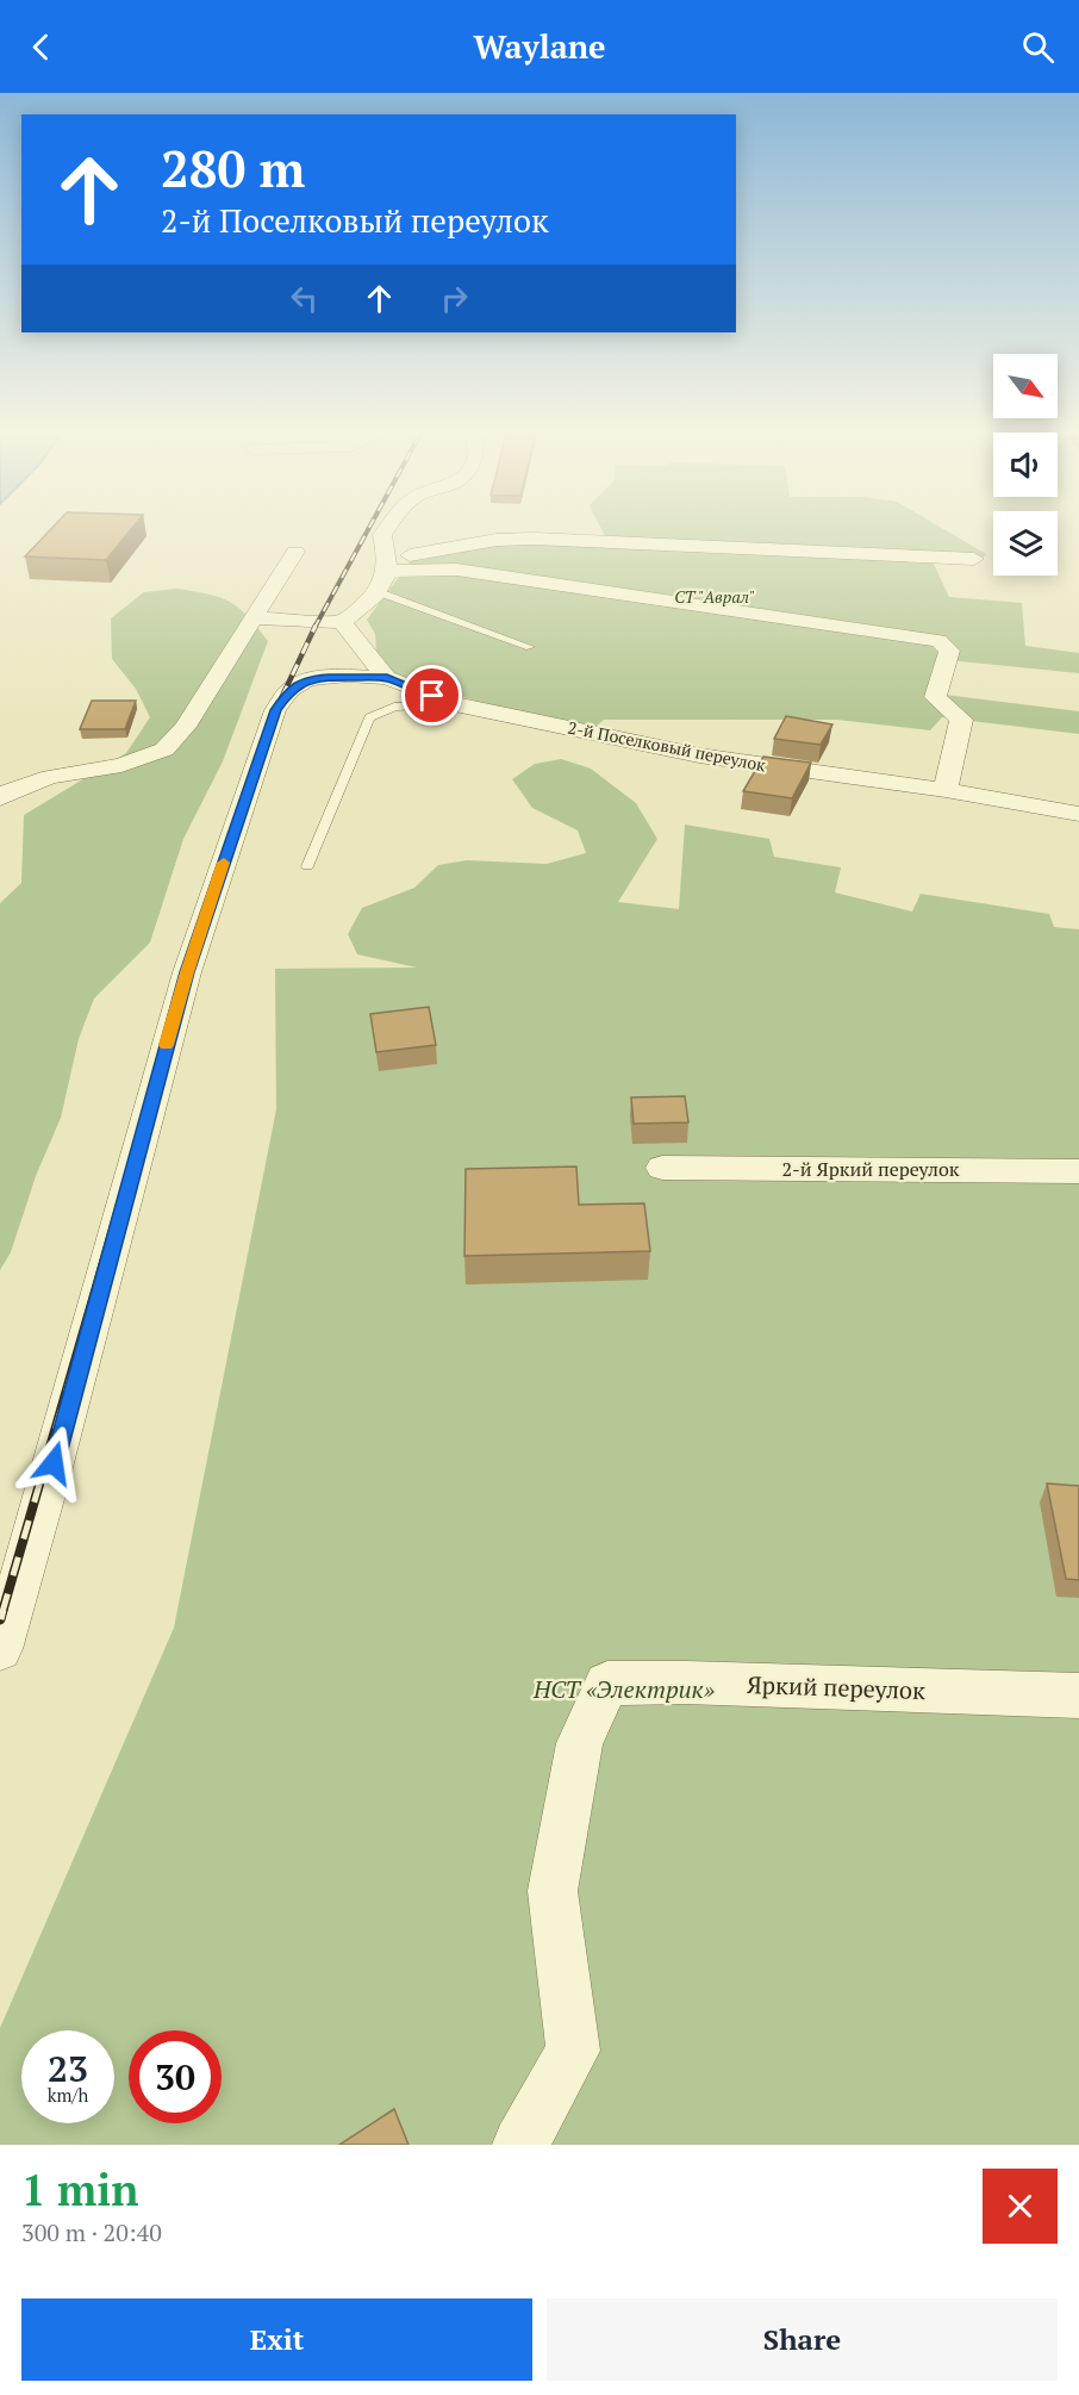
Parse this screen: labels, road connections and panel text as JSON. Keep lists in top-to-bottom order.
{
  "streets": {
    "street": ["2-й Поселковый переулок", "2-й Яркий переулок", "Яркий переулок"]
  },
  "parks": ["СТ \"Аврал\"", "НСТ «Электрик»"],
  "north": "bottom right",
  "page": {
    "header": "Waylane",
    "turn": ["280 m", "2-й Поселковый переулок"],
    "speed": "23 km/h",
    "limit": "30",
    "heading": ["1 min", "300 m · 20:40"],
    "buttons": ["Exit", "Share"]
  }
}
